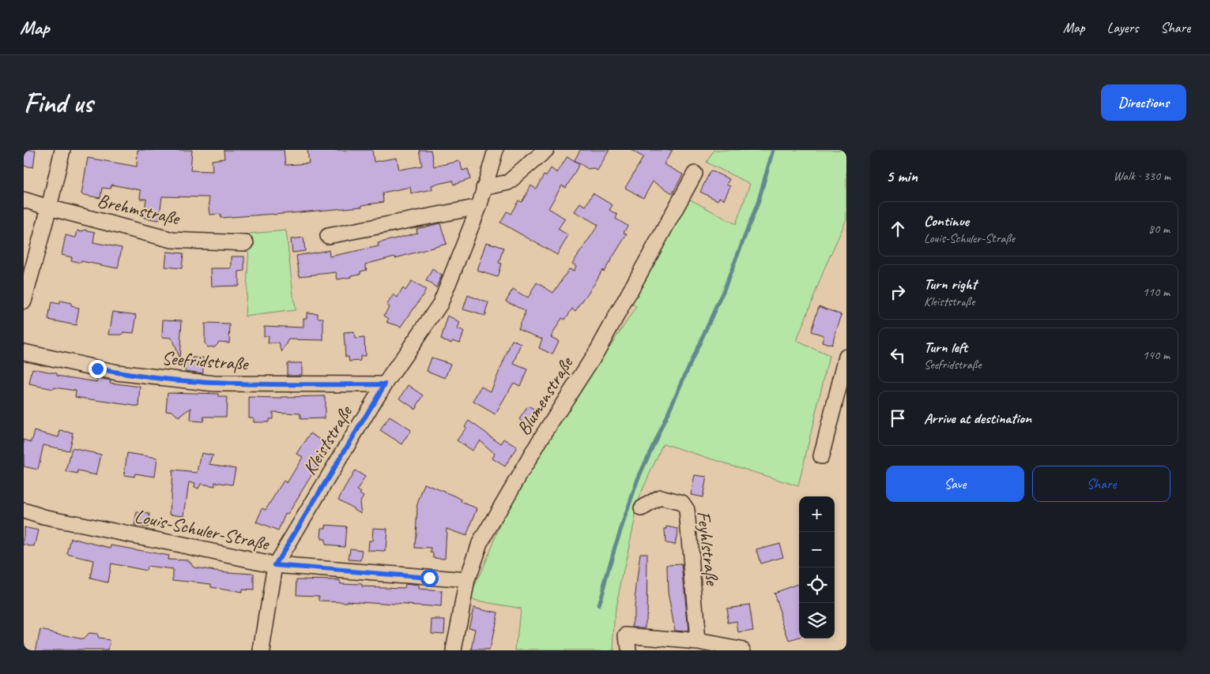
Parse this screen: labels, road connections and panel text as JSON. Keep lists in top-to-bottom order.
{
  "streets": {
    "street": [
      "Brehmstraße",
      "Seefridstraße",
      "Blumenstraße",
      "Kleiststraße",
      "Louis-Schuler-Straße",
      "Feyhlstraße"
    ]
  },
  "crossings": [
    ["Seefridstraße", "Kleiststraße"],
    ["Blumenstraße", "Louis-Schuler-Straße"],
    ["Kleiststraße", "Louis-Schuler-Straße"]
  ],
  "page": {
    "header": "Map",
    "nav": ["Map", "Layers", "Share"],
    "buttons": [
      "Directions",
      ["Save", "Share"]
    ],
    "title": "Find us",
    "heading": ["5 min", "Walk · 330 m"],
    "list": [
      ["Continue", "Louis-Schuler-Straße", "80 m"],
      ["Turn right", "Kleiststraße", "110 m"],
      ["Turn left", "Seefridstraße", "140 m"],
      "Arrive at destination"
    ],
    "map_buttons": ["+", "−"]
  }
}
